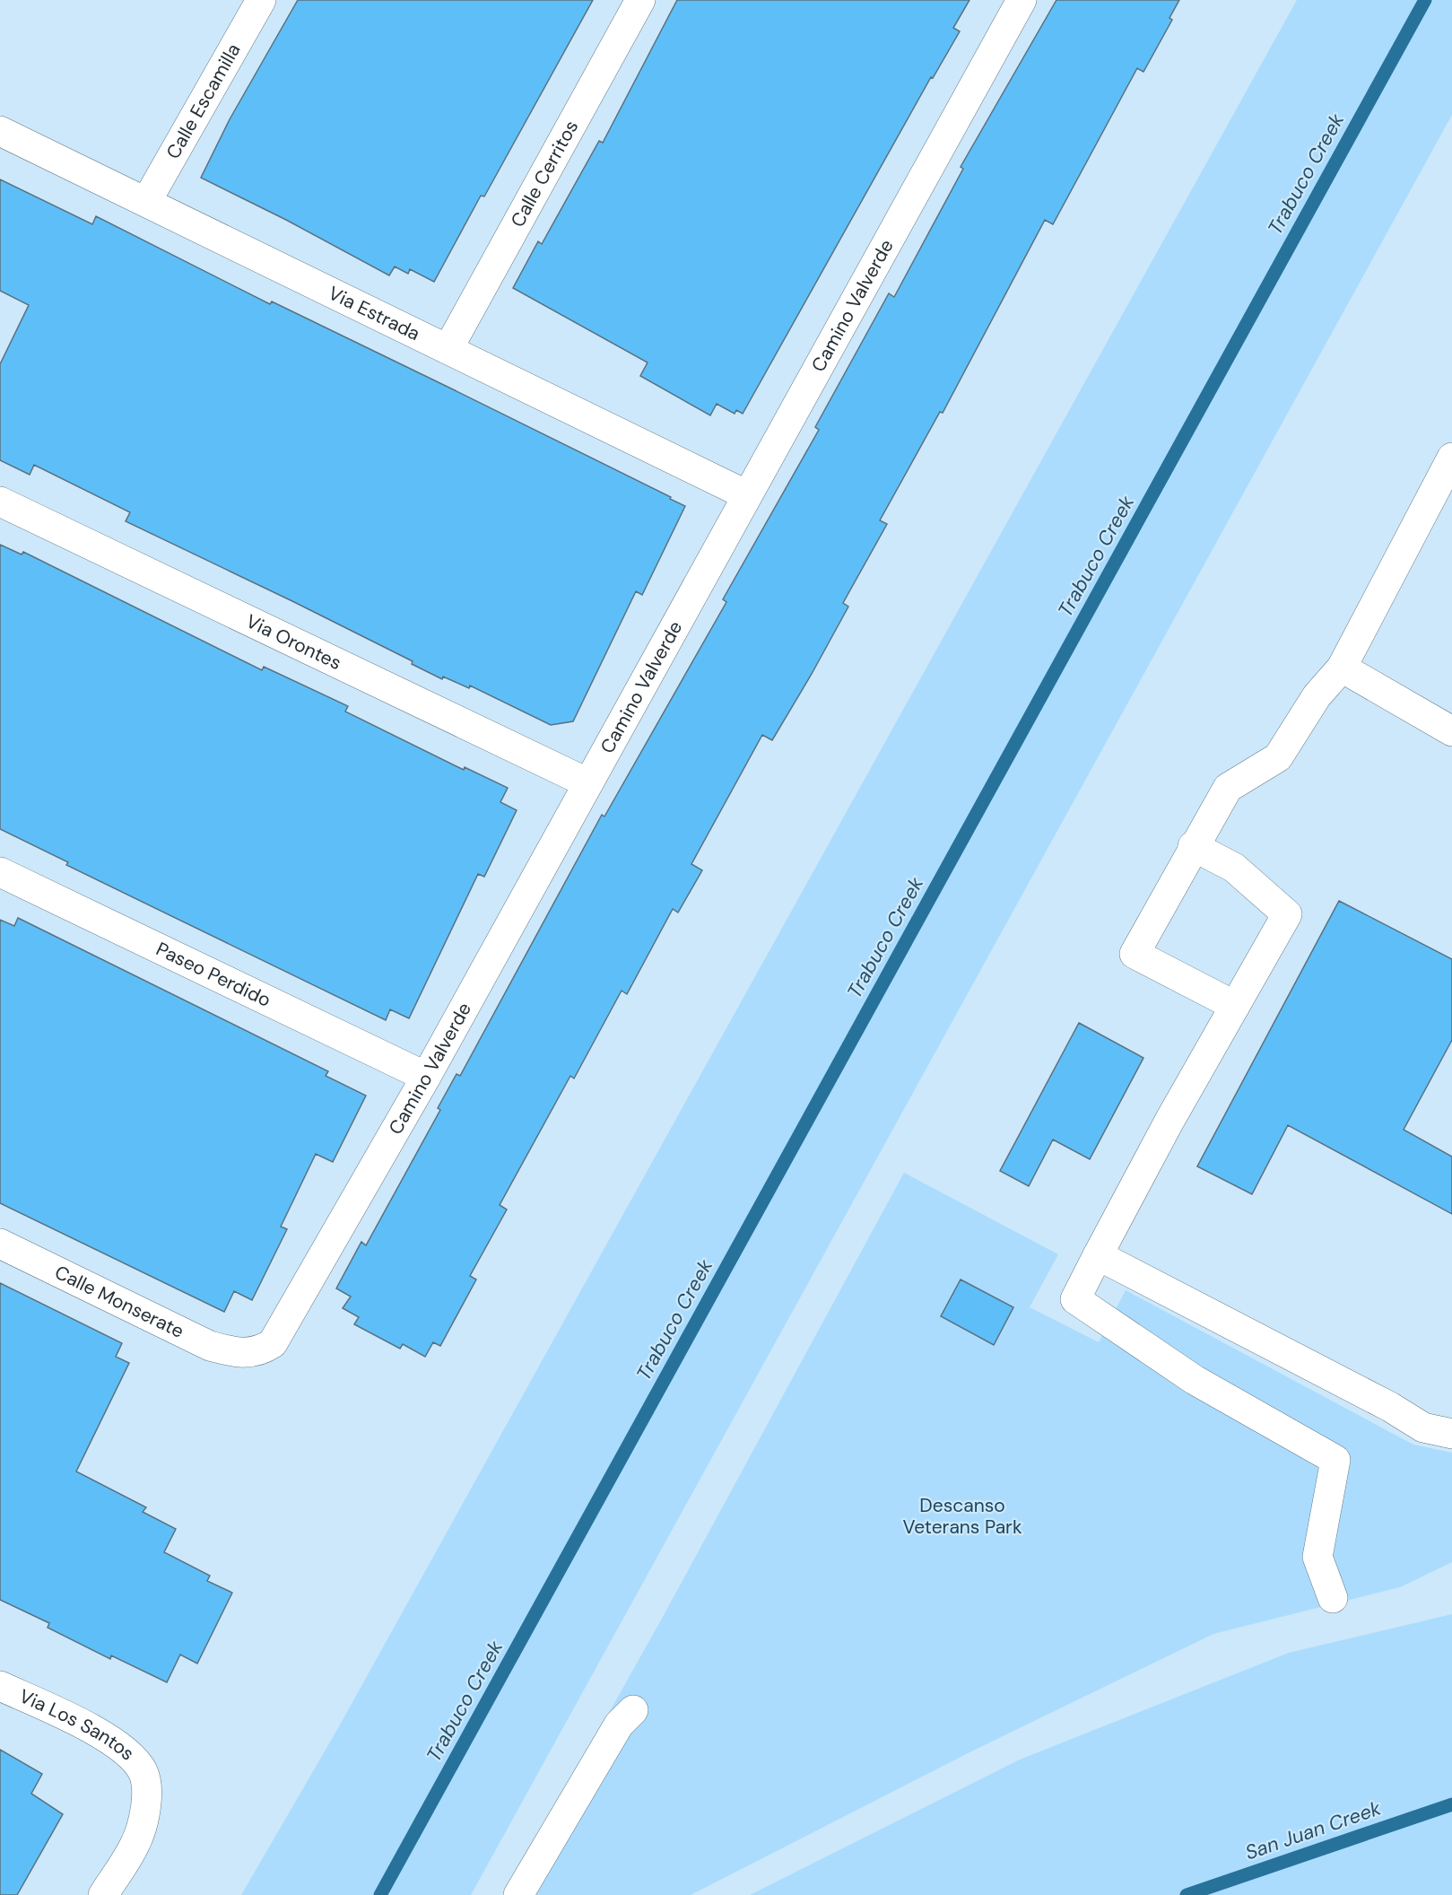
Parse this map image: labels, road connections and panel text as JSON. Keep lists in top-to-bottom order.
{
  "streets": {
    "street": [
      "Calle Escamilla",
      "Calle Cerritos",
      "Camino Valverde",
      "Via Estrada",
      "Via Orontes",
      "Paseo Perdido",
      "Calle Monserate",
      "Via Los Santos"
    ]
  },
  "crossings": [
    ["Calle Escamilla", "Via Estrada"],
    ["Calle Cerritos", "Via Estrada"],
    ["Camino Valverde", "Via Estrada"],
    ["Camino Valverde", "Via Orontes"],
    ["Camino Valverde", "Paseo Perdido"],
    ["Camino Valverde", "Calle Monserate"]
  ],
  "water": ["Trabuco Creek", "San Juan Creek"],
  "parks": ["Descanso Veterans Park"]
}
